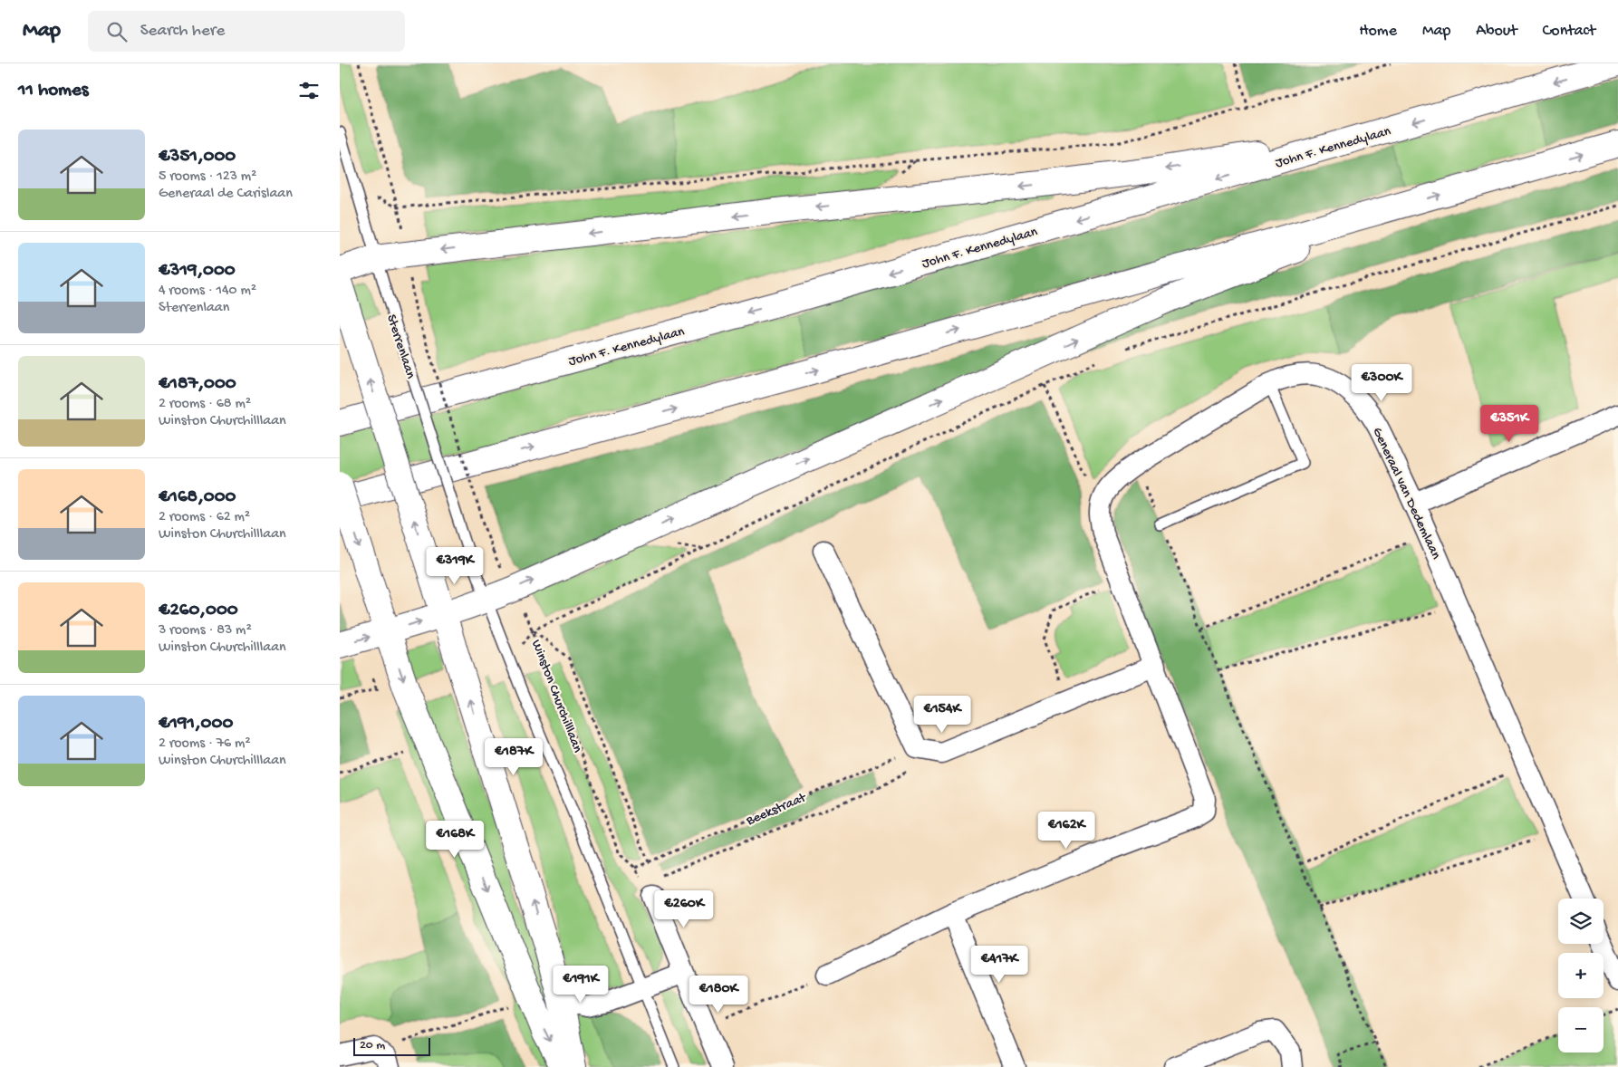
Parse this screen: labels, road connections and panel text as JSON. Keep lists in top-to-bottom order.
{
  "streets": {
    "main road": ["John F. Kennedylaan"],
    "street": ["Generaal van Dedemlaan"],
    "lane": ["Sterrenlaan"],
    "path": ["Winston Churchilllaan", "Beekstraat"]
  },
  "crossings": [
    ["Winston Churchilllaan", "Beekstraat"]
  ],
  "scale_bar": "20 m",
  "page": {
    "header": "Map",
    "search": "Search here",
    "nav": [
      "Home",
      "Map",
      "About",
      "Contact"
    ],
    "heading": "11 homes",
    "list": [
      {
        "name": "€351,000",
        "note": "5 rooms · 123 m² · Generaal de Carislaan"
      },
      {
        "name": "€319,000",
        "note": "4 rooms · 140 m² · Sterrenlaan"
      },
      {
        "name": "€187,000",
        "note": "2 rooms · 68 m² · Winston Churchilllaan"
      },
      {
        "name": "€168,000",
        "note": "2 rooms · 62 m² · Winston Churchilllaan"
      },
      {
        "name": "€260,000",
        "note": "3 rooms · 83 m² · Winston Churchilllaan"
      },
      {
        "name": "€191,000",
        "note": "2 rooms · 76 m² · Winston Churchilllaan"
      }
    ],
    "price": [
      "€300K",
      "€351K",
      "€319K",
      "€154K",
      "€187K",
      "€162K",
      "€168K",
      "€260K",
      "€417K",
      "€191K",
      "€180K"
    ],
    "map_buttons": ["+", "−"],
    "scale": "20 m"
  }
}
